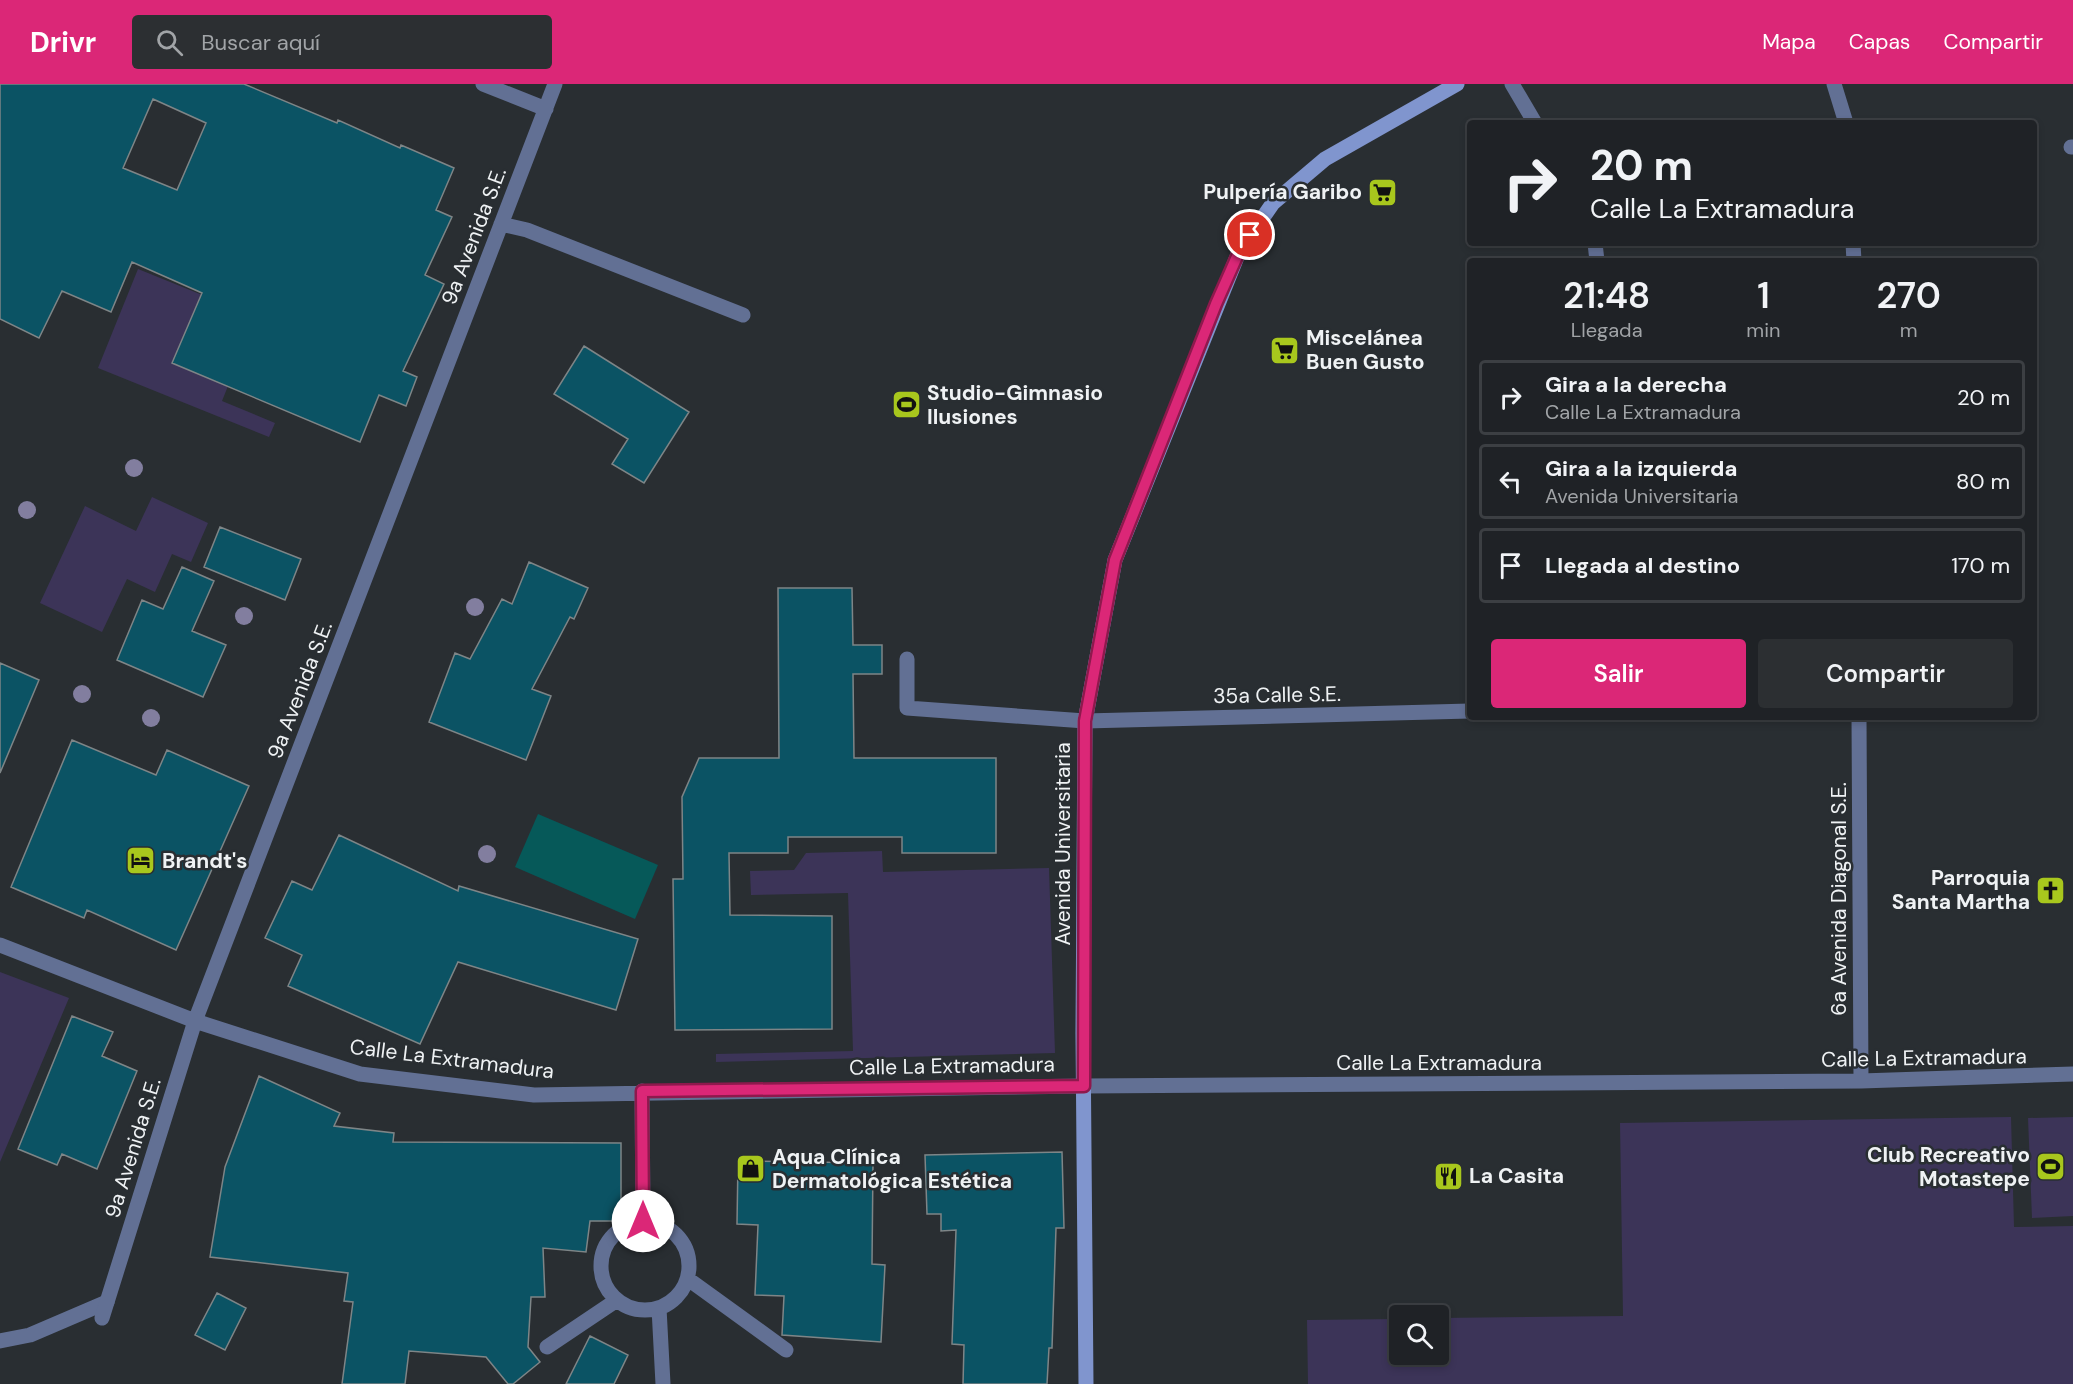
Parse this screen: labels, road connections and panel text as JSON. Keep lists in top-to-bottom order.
{
  "streets": {
    "street": [
      "9a Avenida S.E.",
      "35a Calle S.E.",
      "Avenida Universitaria",
      "6a Avenida Diagonal S.E.",
      "Calle La Extramadura"
    ]
  },
  "crossings": [
    ["9a Avenida S.E.", "Calle La Extramadura"],
    ["35a Calle S.E.", "Avenida Universitaria"],
    ["Avenida Universitaria", "Calle La Extramadura"],
    ["6a Avenida Diagonal S.E.", "Calle La Extramadura"]
  ],
  "places": {
    "supermarket": ["Pulpería Garibo", "Miscelánea Buen Gusto"],
    "sports": ["Studio-Gimnasio Ilusiones", "Club Recreativo Motastepe"],
    "hotel": ["Brandt's"],
    "church": ["Parroquia Santa Martha"],
    "shop": ["Aqua Clínica Dermatológica Estética"],
    "restaurant": ["La Casita"]
  },
  "page": {
    "header": "Drivr",
    "search": "Buscar aquí",
    "nav": ["Mapa", "Capas", "Compartir"],
    "turn": ["20 m", "Calle La Extramadura"],
    "eta": [
      "21:48",
      "Llegada",
      "1",
      "min",
      "270",
      "m"
    ],
    "list": [
      {
        "name": "Gira a la derecha",
        "note": "Calle La Extramadura",
        "value": "20 m"
      },
      {
        "name": "Gira a la izquierda",
        "note": "Avenida Universitaria",
        "value": "80 m"
      },
      {
        "name": "Llegada al destino",
        "value": "170 m"
      }
    ],
    "buttons": ["Salir", "Compartir"]
  }
}
